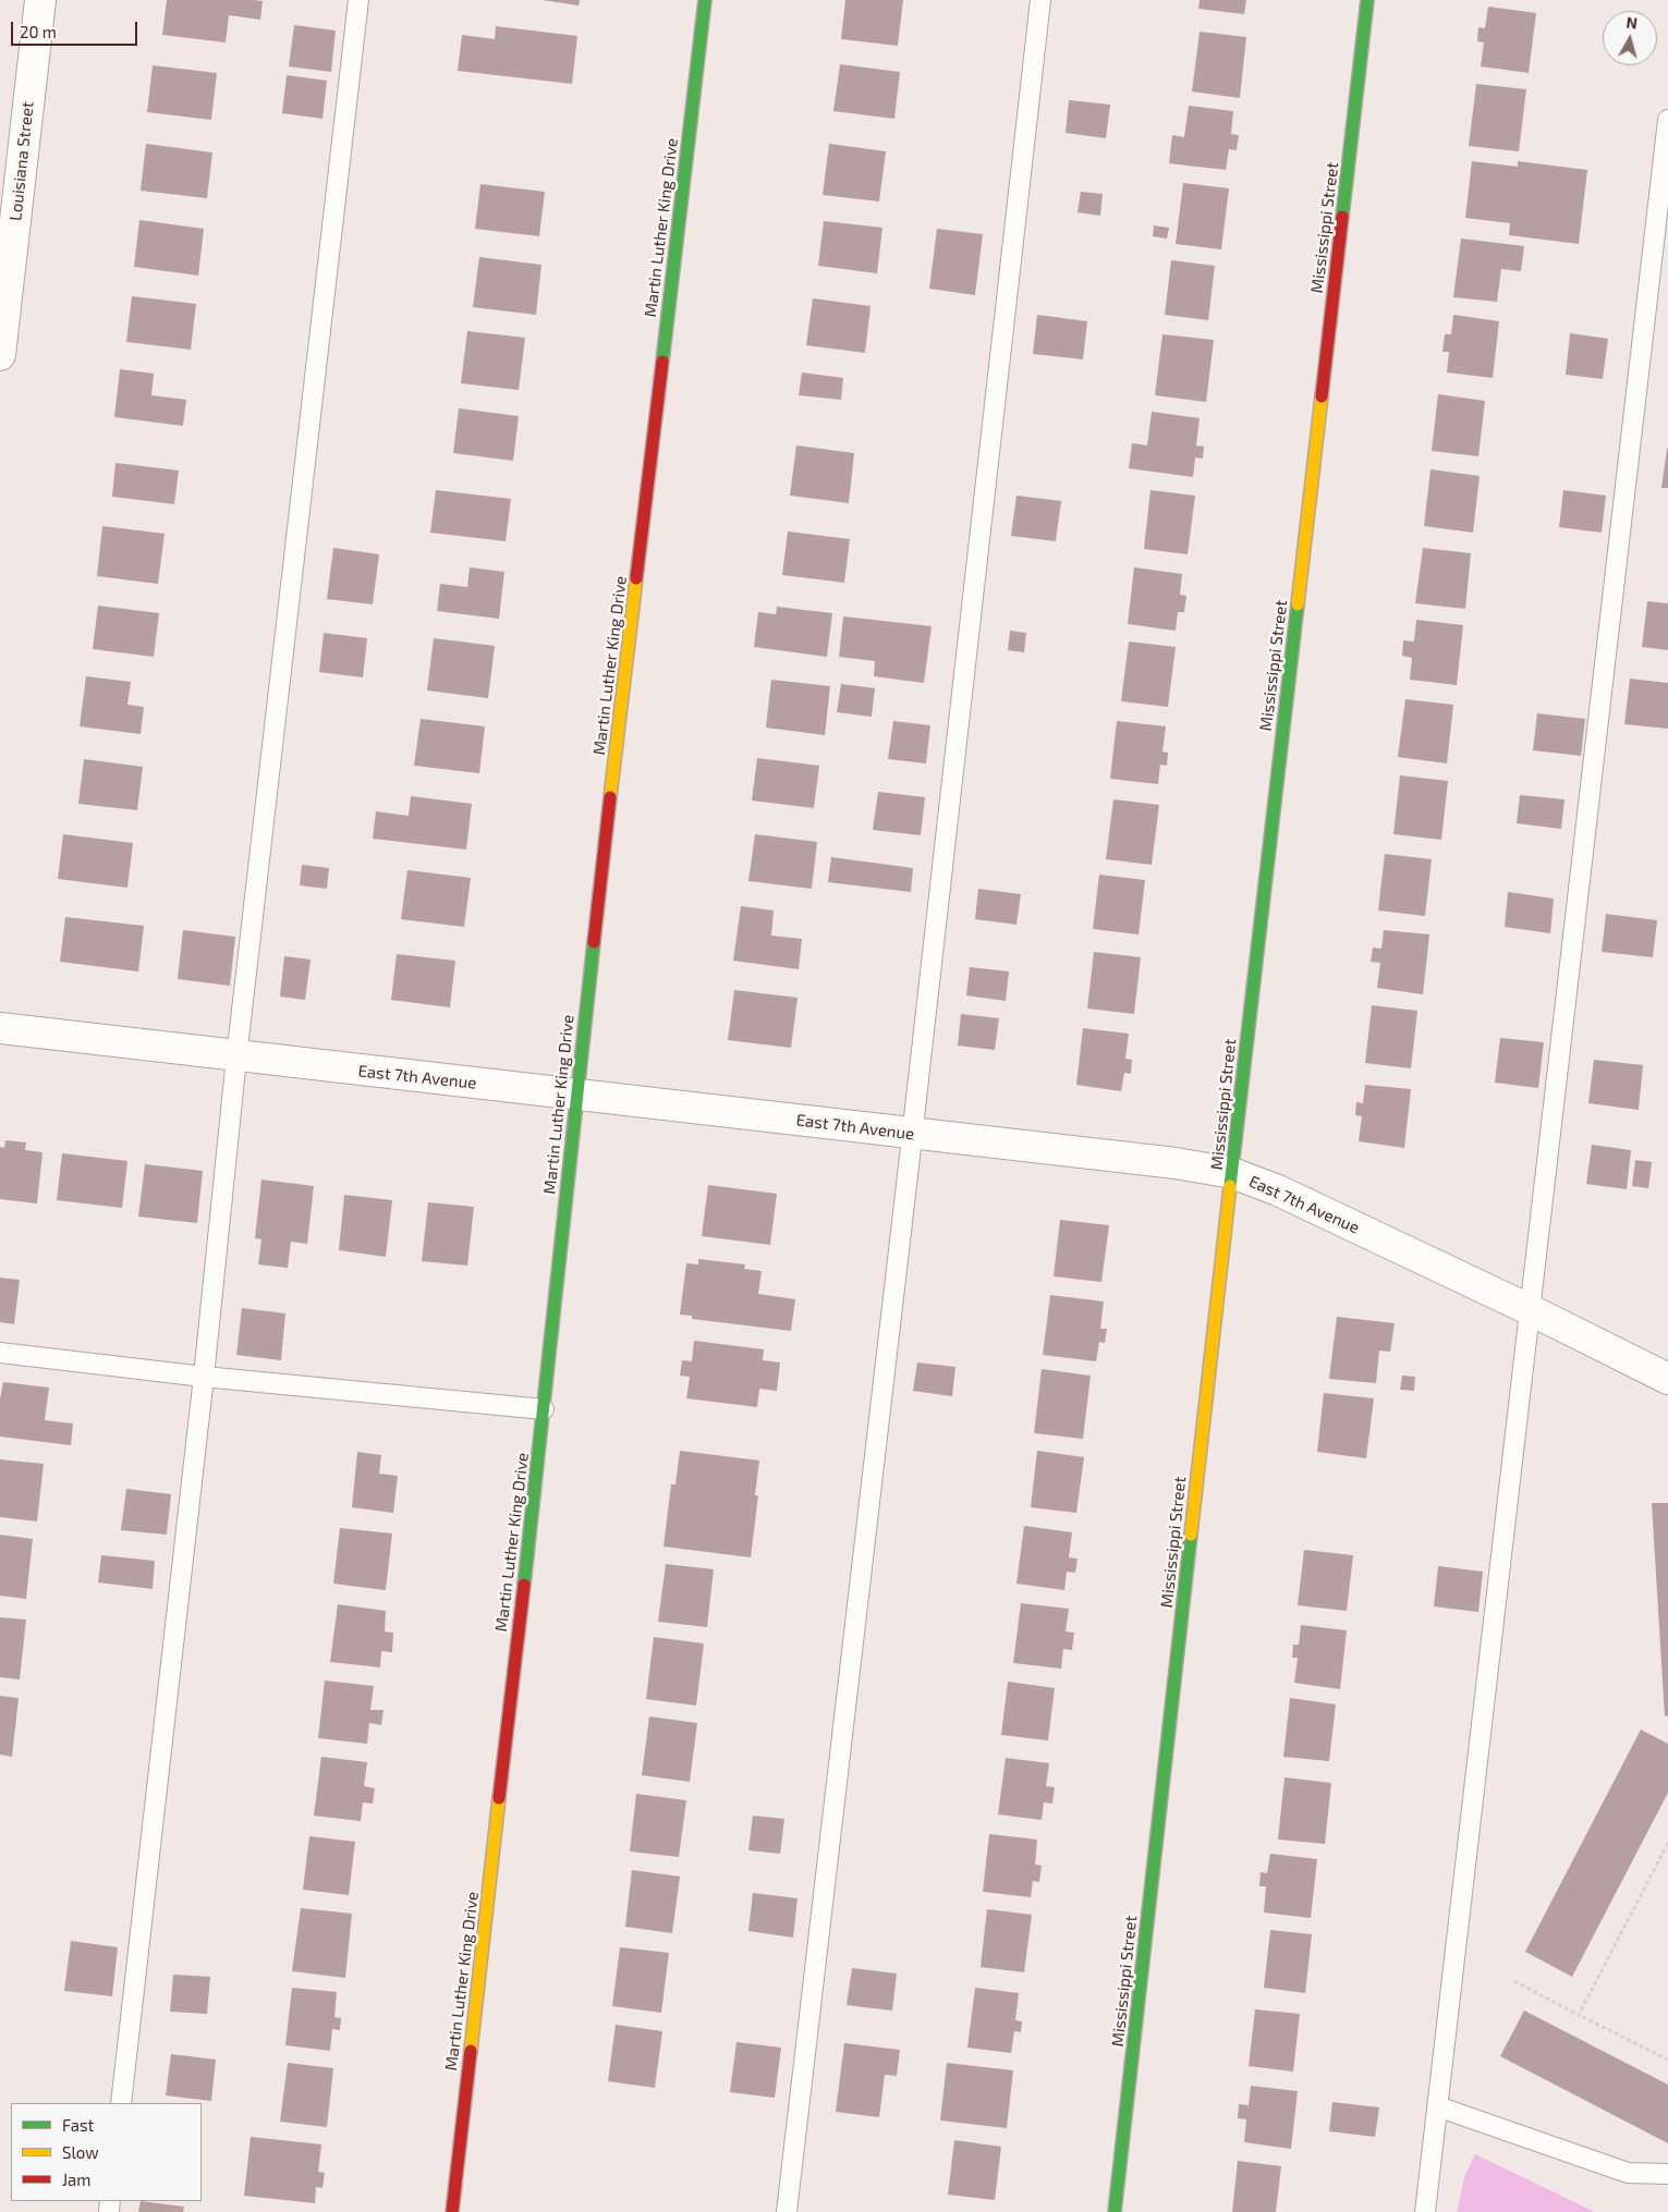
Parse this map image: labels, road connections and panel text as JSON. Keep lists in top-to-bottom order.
{
  "streets": {
    "street": [
      "Louisiana Street",
      "Martin Luther King Drive",
      "Mississippi Street",
      "East 7th Avenue"
    ]
  },
  "crossings": [
    ["Martin Luther King Drive", "East 7th Avenue"],
    ["Mississippi Street", "East 7th Avenue"]
  ],
  "legend": ["Fast", "Slow", "Jam"],
  "scale_bar": "20 m",
  "north": "top"
}
